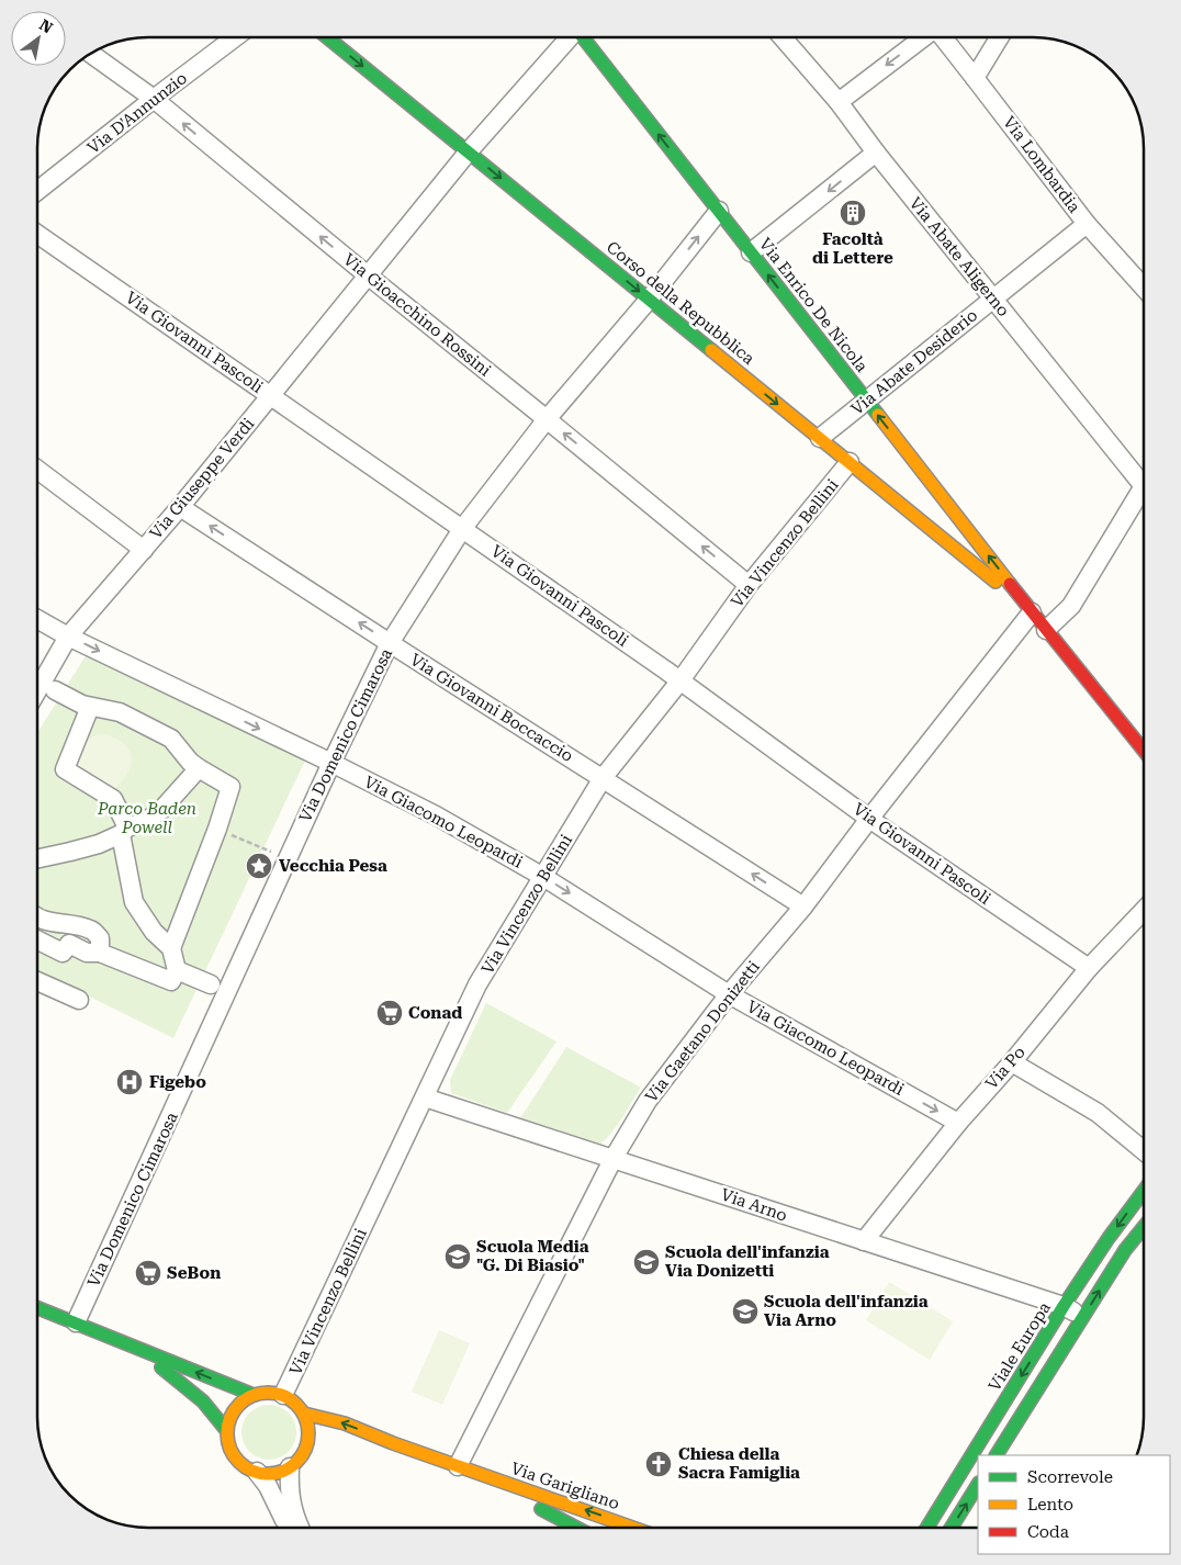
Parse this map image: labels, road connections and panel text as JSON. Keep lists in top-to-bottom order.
{
  "streets": {
    "main road": [
      "Corso della Repubblica",
      "Via Enrico De Nicola",
      "Viale Europa",
      "Via Garigliano"
    ],
    "street": [
      "Via D'Annunzio",
      "Via Lombardia",
      "Via Abate Aligerno",
      "Via Gioacchino Rossini",
      "Via Giovanni Pascoli",
      "Via Abate Desiderio",
      "Via Giuseppe Verdi",
      "Via Vincenzo Bellini",
      "Via Giovanni Boccaccio",
      "Via Domenico Cimarosa",
      "Via Giacomo Leopardi",
      "Via Gaetano Donizetti",
      "Via Po",
      "Via Arno"
    ]
  },
  "crossings": [
    ["Via D'Annunzio", "Via Gioacchino Rossini"],
    ["Via Lombardia", "Via Abate Desiderio"],
    ["Via Abate Aligerno", "Via Abate Desiderio"],
    ["Corso della Repubblica", "Via Enrico De Nicola"],
    ["Corso della Repubblica", "Via Abate Desiderio"],
    ["Corso della Repubblica", "Via Giuseppe Verdi"],
    ["Corso della Repubblica", "Via Vincenzo Bellini"],
    ["Corso della Repubblica", "Via Domenico Cimarosa"],
    ["Corso della Repubblica", "Via Gaetano Donizetti"],
    ["Via Enrico De Nicola", "Via Abate Desiderio"],
    ["Via Enrico De Nicola", "Via Domenico Cimarosa"],
    ["Via Enrico De Nicola", "Via Gaetano Donizetti"],
    ["Via Gioacchino Rossini", "Via Giuseppe Verdi"],
    ["Via Gioacchino Rossini", "Via Vincenzo Bellini"],
    ["Via Gioacchino Rossini", "Via Domenico Cimarosa"],
    ["Via Giovanni Pascoli", "Via Giuseppe Verdi"],
    ["Via Giovanni Pascoli", "Via Vincenzo Bellini"],
    ["Via Giovanni Pascoli", "Via Domenico Cimarosa"],
    ["Via Giovanni Pascoli", "Via Gaetano Donizetti"],
    ["Via Giovanni Pascoli", "Via Po"],
    ["Via Giuseppe Verdi", "Via Giovanni Boccaccio"],
    ["Via Giuseppe Verdi", "Via Giacomo Leopardi"],
    ["Via Vincenzo Bellini", "Via Giovanni Boccaccio"],
    ["Via Vincenzo Bellini", "Via Giacomo Leopardi"],
    ["Via Vincenzo Bellini", "Via Arno"],
    ["Via Vincenzo Bellini", "Via Garigliano"],
    ["Via Giovanni Boccaccio", "Via Domenico Cimarosa"],
    ["Via Giovanni Boccaccio", "Via Gaetano Donizetti"],
    ["Via Domenico Cimarosa", "Via Giacomo Leopardi"],
    ["Via Giacomo Leopardi", "Via Gaetano Donizetti"],
    ["Via Giacomo Leopardi", "Via Po"],
    ["Via Gaetano Donizetti", "Via Arno"],
    ["Via Gaetano Donizetti", "Via Garigliano"],
    ["Via Po", "Via Arno"],
    ["Via Arno", "Viale Europa"]
  ],
  "one_way": [
    "Corso della Repubblica",
    "Via Enrico De Nicola",
    "Via Gioacchino Rossini",
    "Via Giovanni Boccaccio",
    "Via Giacomo Leopardi"
  ],
  "parks": ["Parco Baden Powell"],
  "places": {
    "building": ["Facoltà di Lettere"],
    "place": ["Vecchia Pesa"],
    "supermarket": ["Conad", "SeBon"],
    "hospital": ["Figebo"],
    "school or university": ["Scuola Media \"G. Di Biasio\"", "Scuola dell'infanzia Via Donizetti", "Scuola dell'infanzia Via Arno"],
    "church": ["Chiesa della Sacra Famiglia"]
  },
  "legend": ["Scorrevole", "Lento", "Coda"],
  "north": "top right"
}
